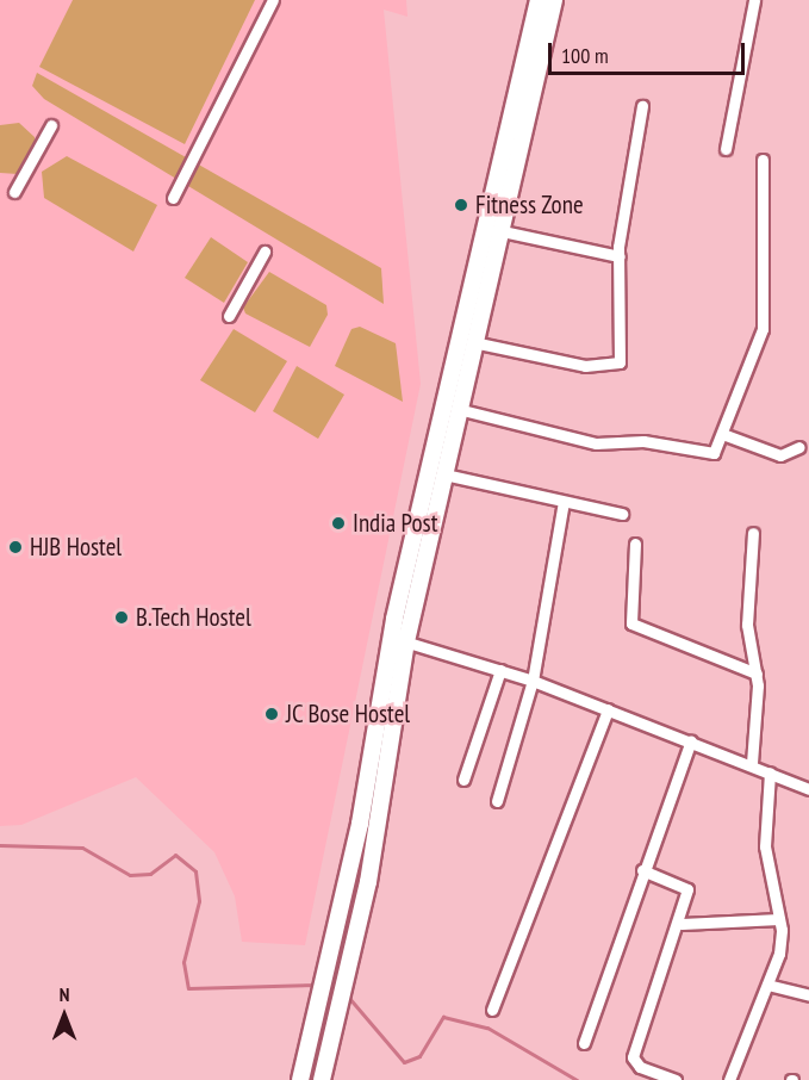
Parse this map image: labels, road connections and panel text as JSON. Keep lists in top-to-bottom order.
{
  "places": [
    "Fitness Zone",
    "India Post",
    "HJB Hostel",
    "B.Tech Hostel",
    "JC Bose Hostel"
  ],
  "scale_bar": "100 m",
  "north": "top"
}
